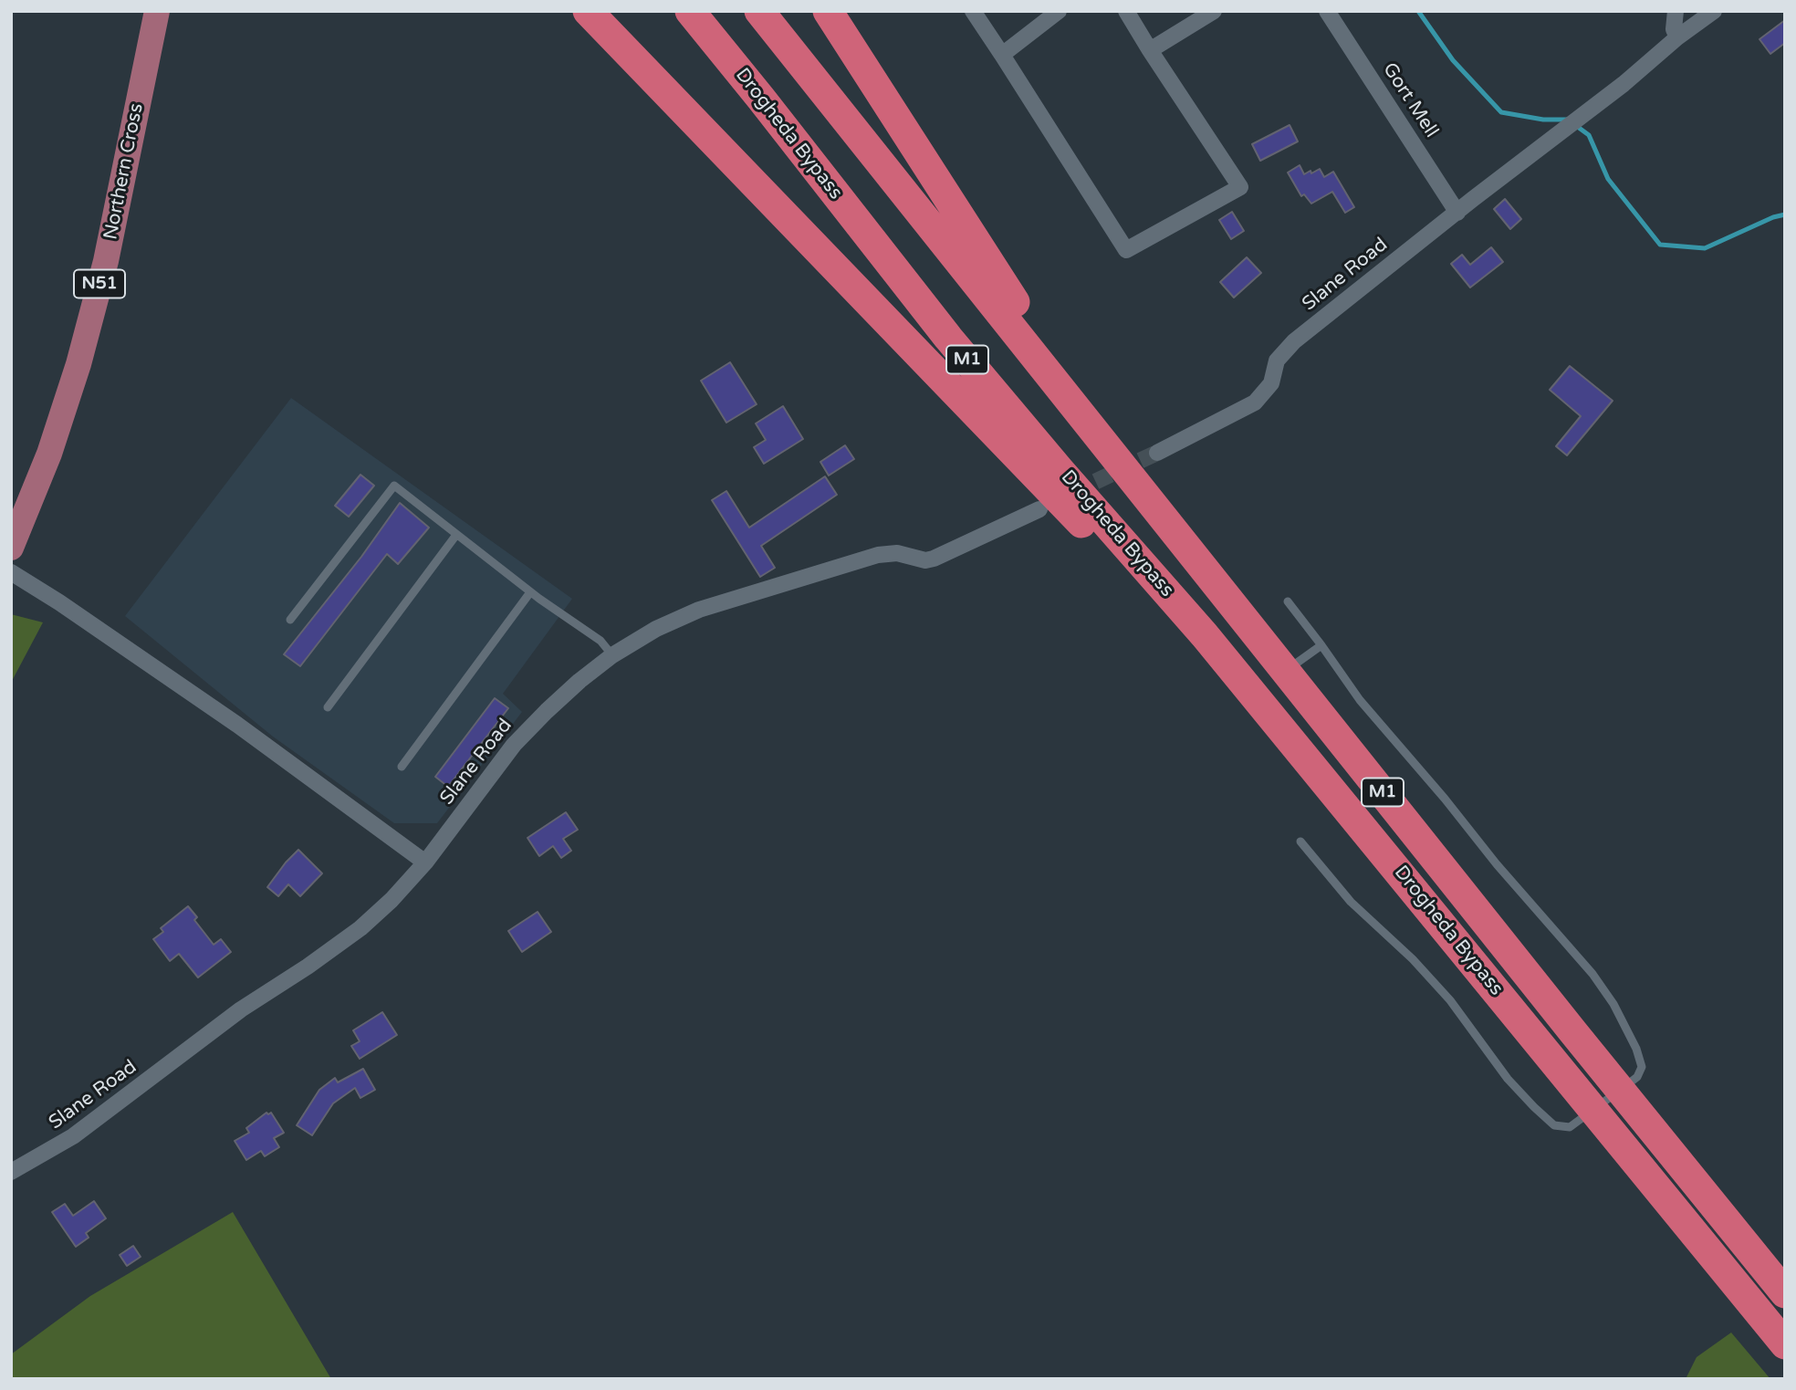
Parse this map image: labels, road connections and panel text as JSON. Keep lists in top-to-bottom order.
{
  "streets": {
    "highway": ["Drogheda Bypass", "M1"],
    "main road": ["Northern Cross", "N51"],
    "street": ["Gort Mell", "Slane Road"]
  },
  "crossings": [
    ["Gort Mell", "Slane Road"]
  ]
}
